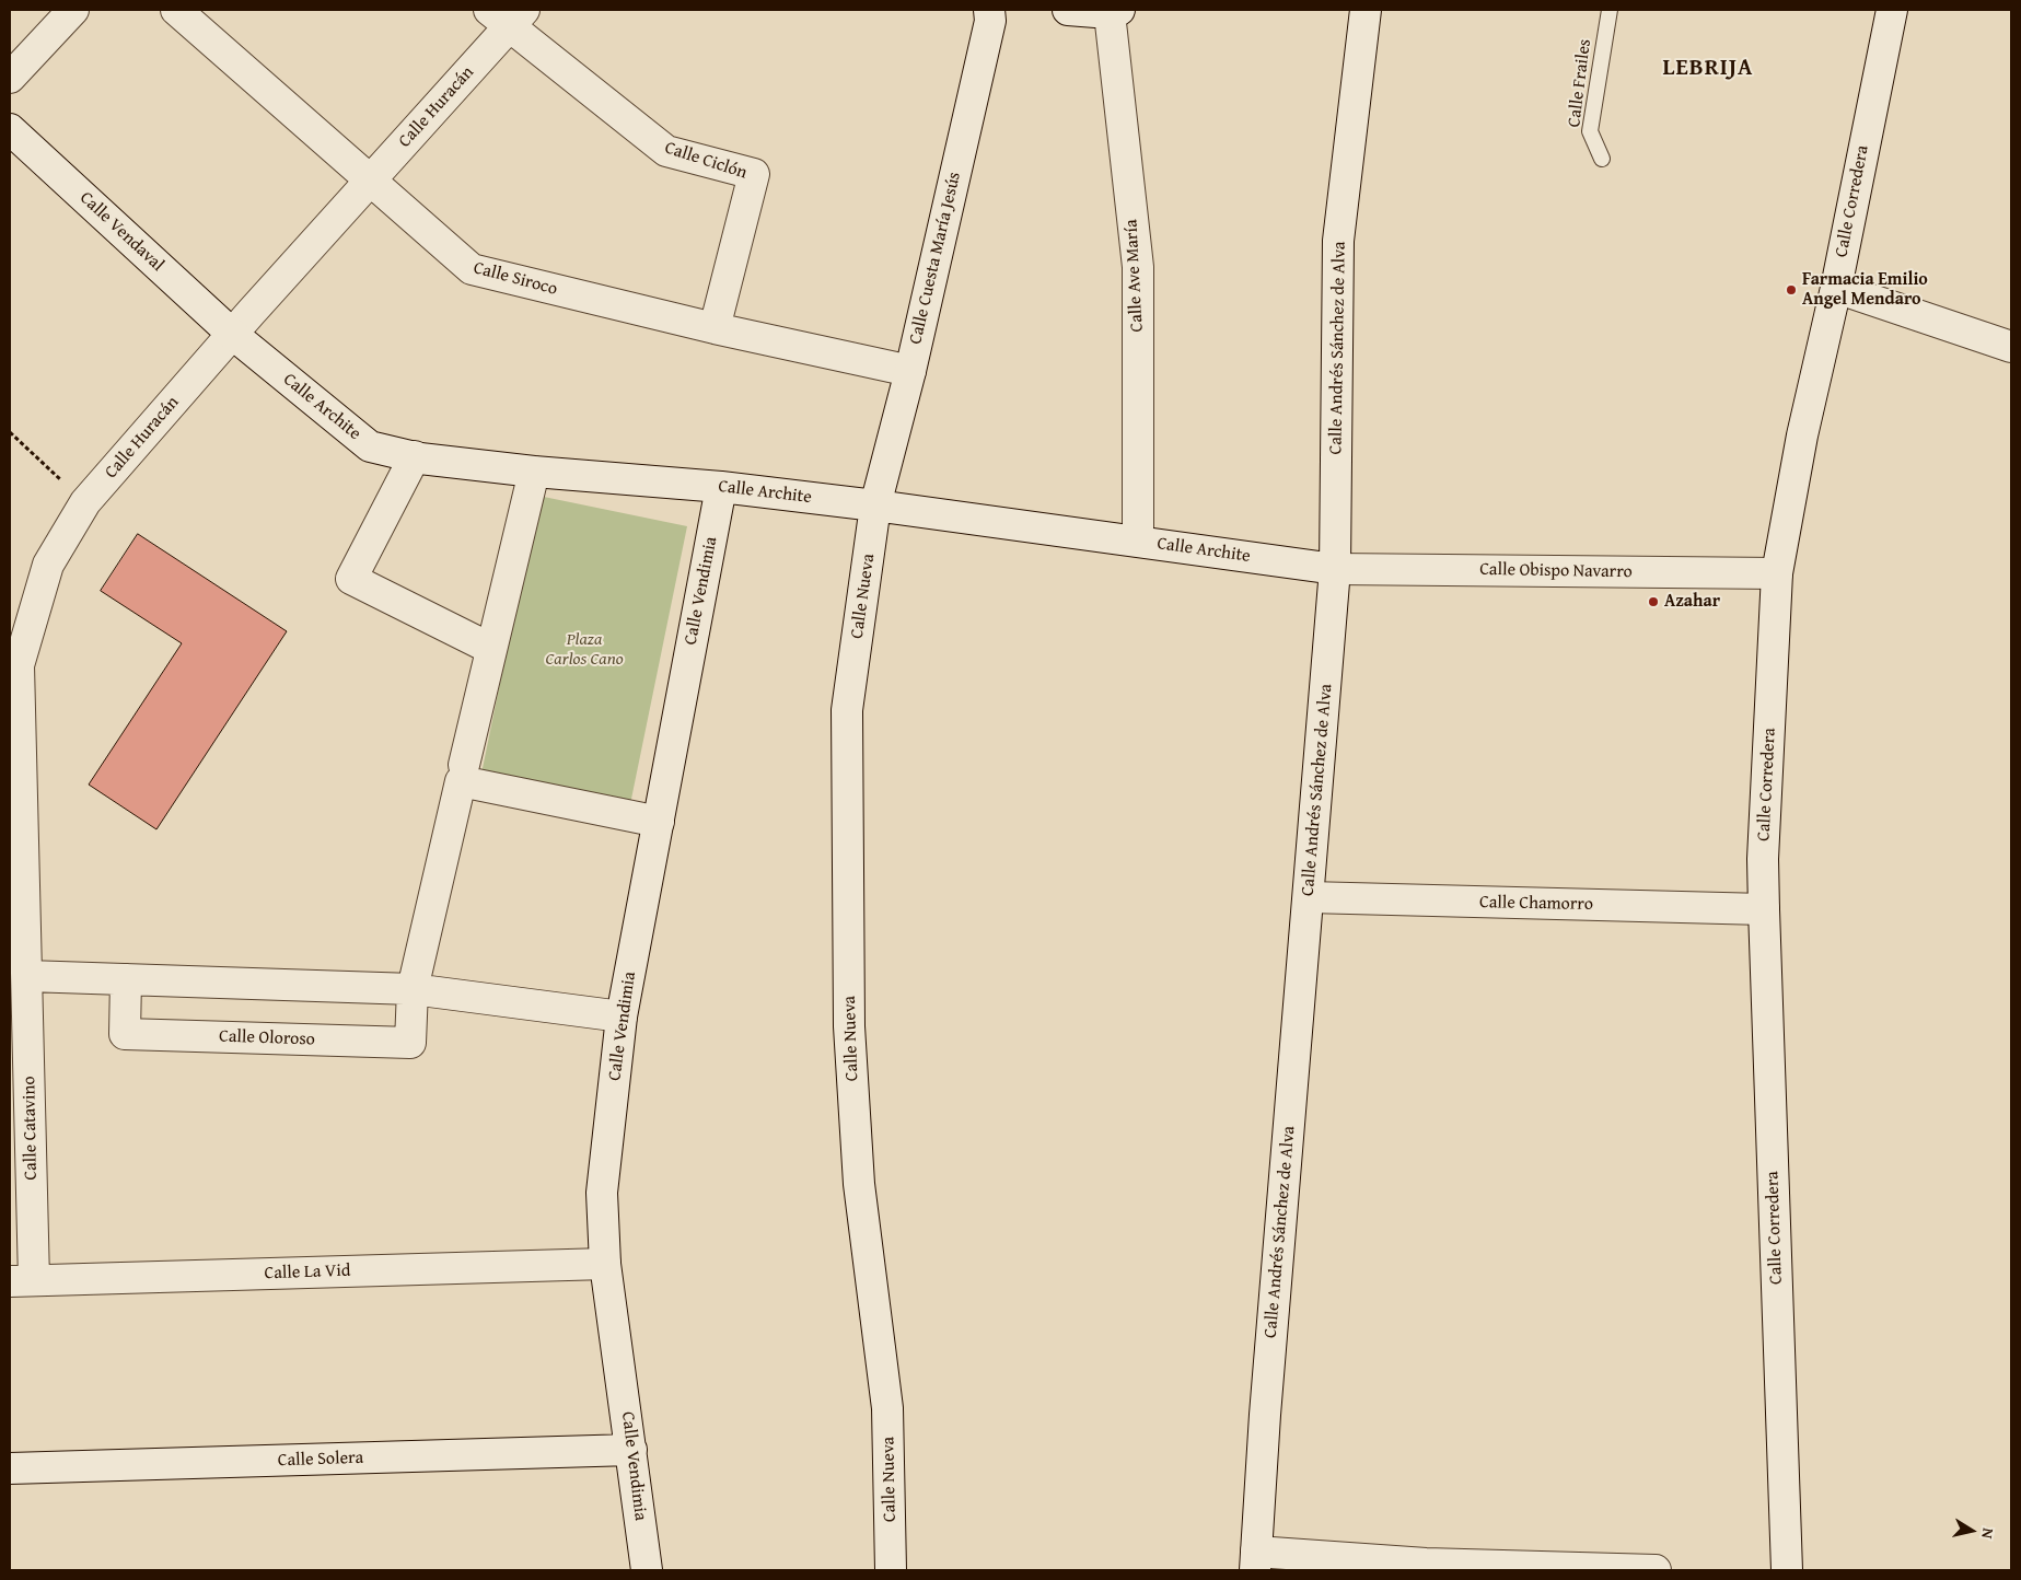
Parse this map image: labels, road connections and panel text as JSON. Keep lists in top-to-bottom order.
{
  "streets": {
    "street": [
      "Calle Huracán",
      "Calle Ciclón",
      "Calle Corredera",
      "Calle Vendaval",
      "Calle Cuesta María Jesús",
      "Calle Ave María",
      "Calle Siroco",
      "Calle Andrés Sánchez de Alva",
      "Calle Archite",
      "Calle Obispo Navarro",
      "Calle Vendimia",
      "Calle Nueva",
      "Calle Chamorro",
      "Calle Oloroso",
      "Calle Catavino",
      "Calle La Vid",
      "Calle Solera"
    ],
    "lane": ["Calle Frailes"]
  },
  "crossings": [
    ["Calle Huracán", "Calle Ciclón"],
    ["Calle Huracán", "Calle Vendaval"],
    ["Calle Huracán", "Calle Siroco"],
    ["Calle Huracán", "Calle Archite"],
    ["Calle Huracán", "Calle Catavino"],
    ["Calle Ciclón", "Calle Siroco"],
    ["Calle Corredera", "Calle Obispo Navarro"],
    ["Calle Corredera", "Calle Chamorro"],
    ["Calle Vendaval", "Calle Archite"],
    ["Calle Cuesta María Jesús", "Calle Siroco"],
    ["Calle Cuesta María Jesús", "Calle Archite"],
    ["Calle Cuesta María Jesús", "Calle Nueva"],
    ["Calle Ave María", "Calle Archite"],
    ["Calle Andrés Sánchez de Alva", "Calle Archite"],
    ["Calle Andrés Sánchez de Alva", "Calle Obispo Navarro"],
    ["Calle Andrés Sánchez de Alva", "Calle Chamorro"],
    ["Calle Archite", "Calle Obispo Navarro"],
    ["Calle Archite", "Calle Vendimia"],
    ["Calle Archite", "Calle Nueva"],
    ["Calle Vendimia", "Calle La Vid"],
    ["Calle Vendimia", "Calle Solera"],
    ["Calle Catavino", "Calle La Vid"]
  ],
  "districts": ["LEBRIJA"],
  "parks": ["Plaza Carlos Cano"],
  "places": ["Farmacia Emilio Angel Mendaro", "Azahar"],
  "north": "right"
}
